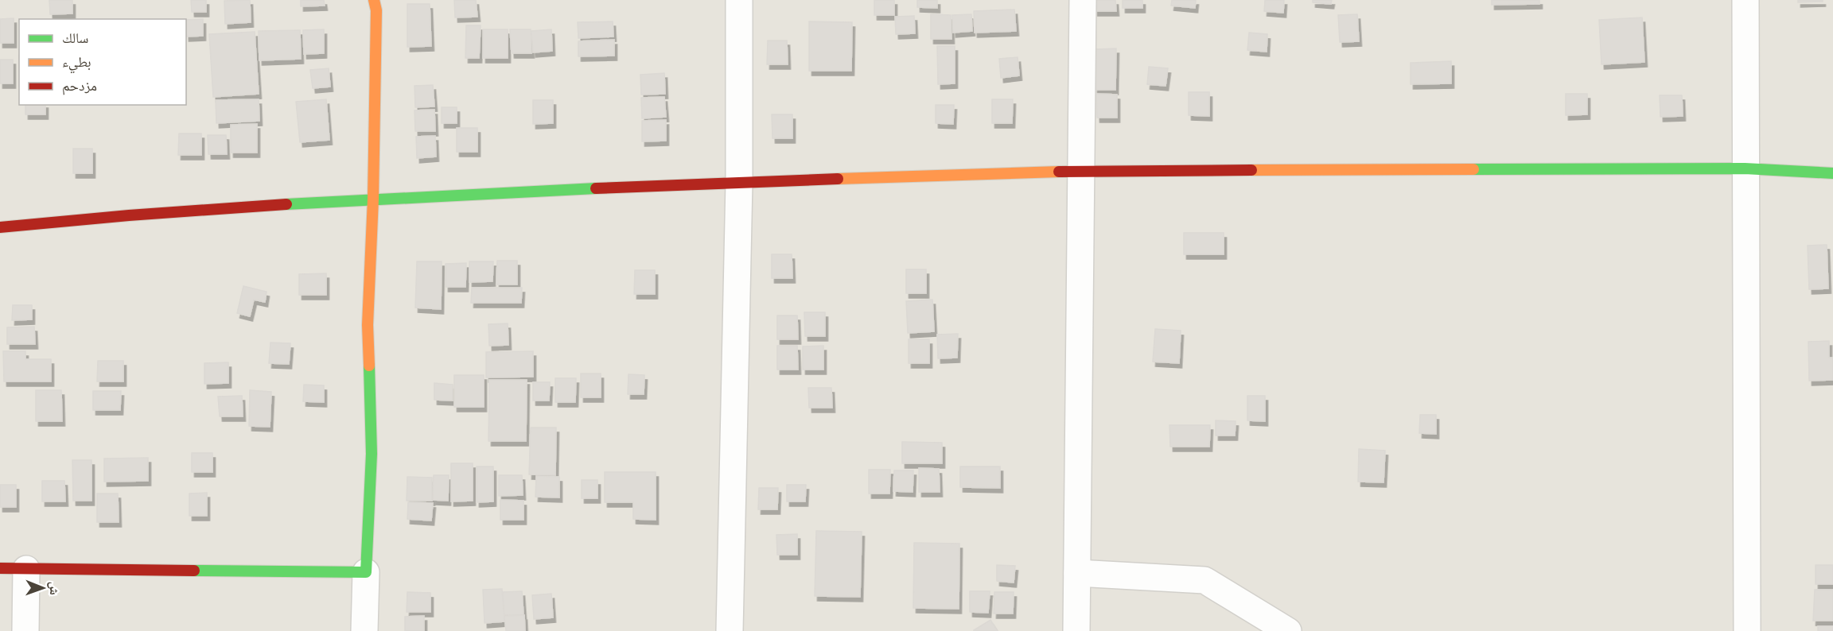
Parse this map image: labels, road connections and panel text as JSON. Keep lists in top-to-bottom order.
{
  "legend": ["سالك", "بطيء", "مزدحم"],
  "north": "right"
}
